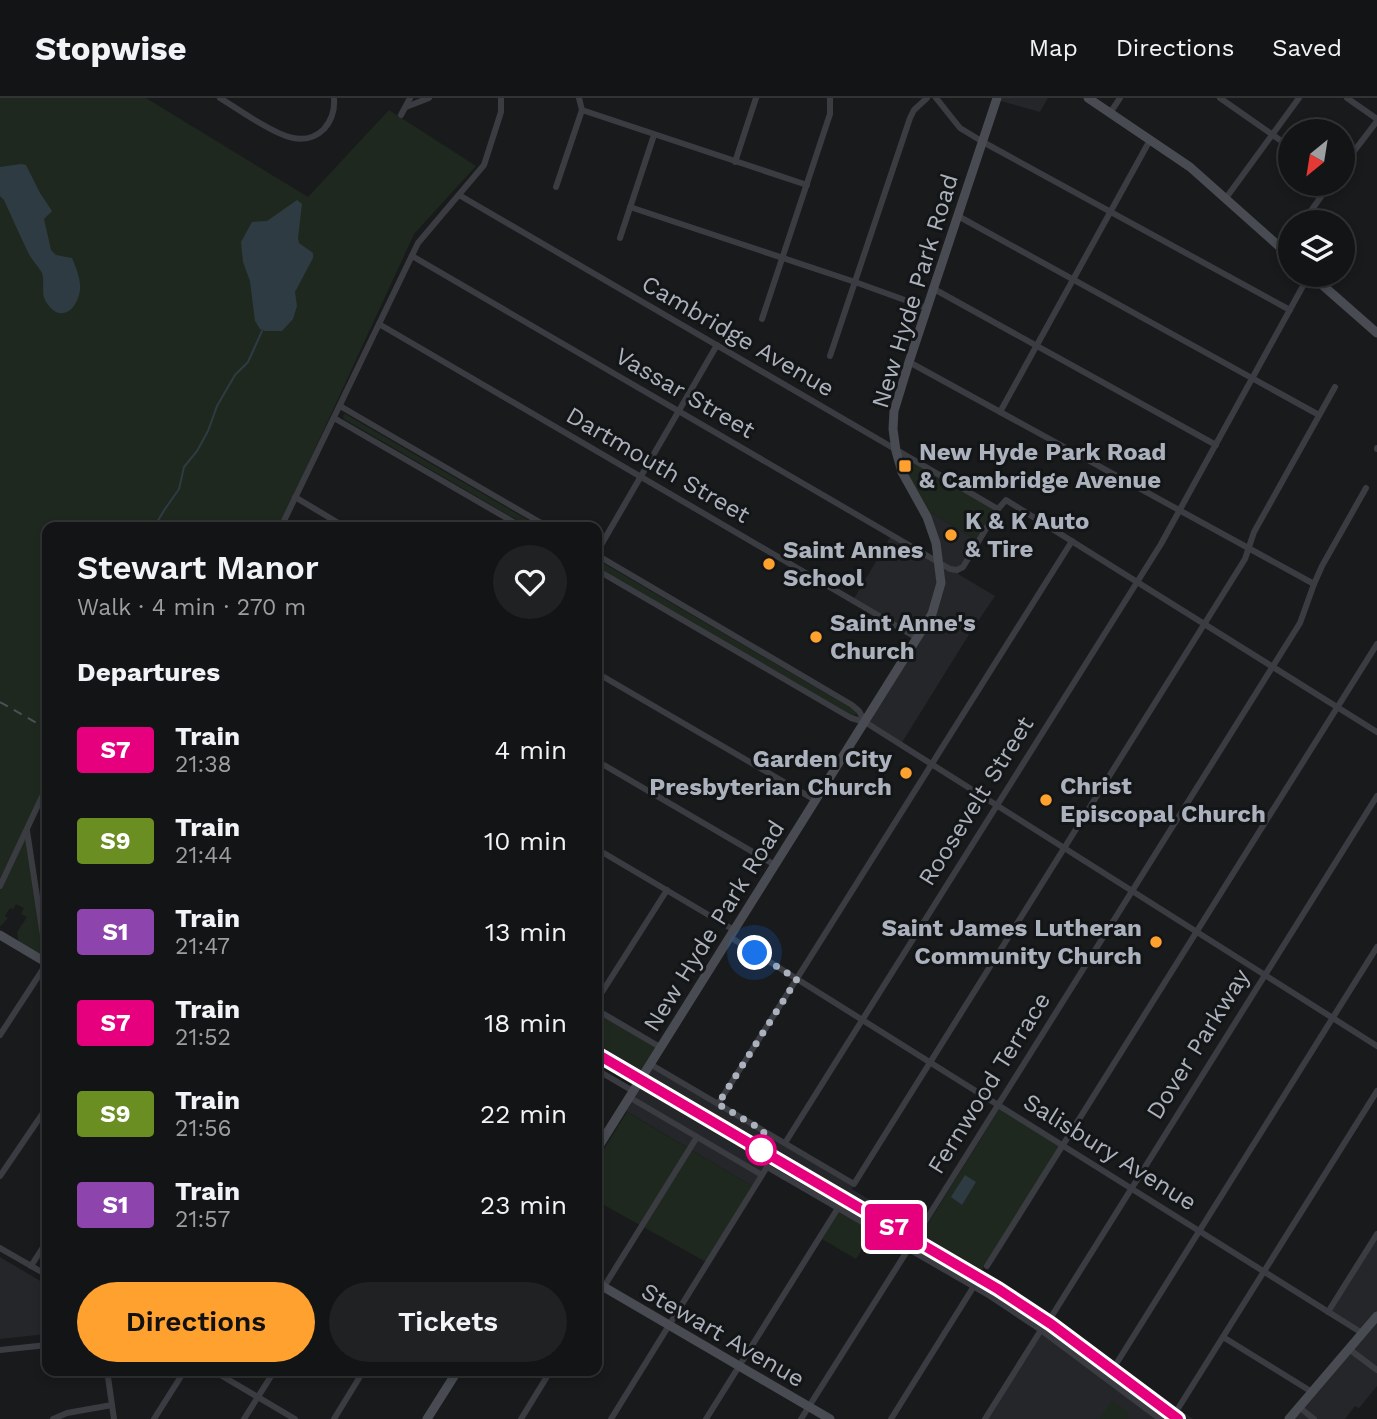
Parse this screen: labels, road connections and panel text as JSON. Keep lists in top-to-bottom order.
{
  "streets": {
    "main road": ["New Hyde Park Road", "Stewart Avenue"],
    "street": [
      "Cambridge Avenue",
      "Vassar Street",
      "Dartmouth Street",
      "Roosevelt Street",
      "Dover Parkway",
      "Fernwood Terrace",
      "Salisbury Avenue"
    ]
  },
  "crossings": [
    ["New Hyde Park Road", "Cambridge Avenue"],
    ["New Hyde Park Road", "Vassar Street"],
    ["New Hyde Park Road", "Dartmouth Street"],
    ["New Hyde Park Road", "Salisbury Avenue"],
    ["Roosevelt Street", "Salisbury Avenue"],
    ["Dover Parkway", "Salisbury Avenue"],
    ["Fernwood Terrace", "Salisbury Avenue"]
  ],
  "places": {
    "transit": ["New Hyde Park Road & Cambridge Avenue"],
    "other": [
      "K & K Auto & Tire",
      "Saint Annes School",
      "Saint Anne's Church",
      "Garden City Presbyterian Church",
      "Christ Episcopal Church",
      "Saint James Lutheran Community Church"
    ]
  },
  "north": "bottom left",
  "page": {
    "header": "Stopwise",
    "nav": ["Map", "Directions", "Saved"],
    "on_map": "S7",
    "heading": [
      ["Stewart Manor", "Walk · 4 min · 270 m"],
      "Departures"
    ],
    "list": [
      {
        "mark": "S7",
        "name": "Train",
        "note": "21:38",
        "value": "4 min"
      },
      {
        "mark": "S9",
        "name": "Train",
        "note": "21:44",
        "value": "10 min"
      },
      {
        "mark": "S1",
        "name": "Train",
        "note": "21:47",
        "value": "13 min"
      },
      {
        "mark": "S7",
        "name": "Train",
        "note": "21:52",
        "value": "18 min"
      },
      {
        "mark": "S9",
        "name": "Train",
        "note": "21:56",
        "value": "22 min"
      },
      {
        "mark": "S1",
        "name": "Train",
        "note": "21:57",
        "value": "23 min"
      }
    ],
    "buttons": ["Directions", "Tickets"]
  }
}
